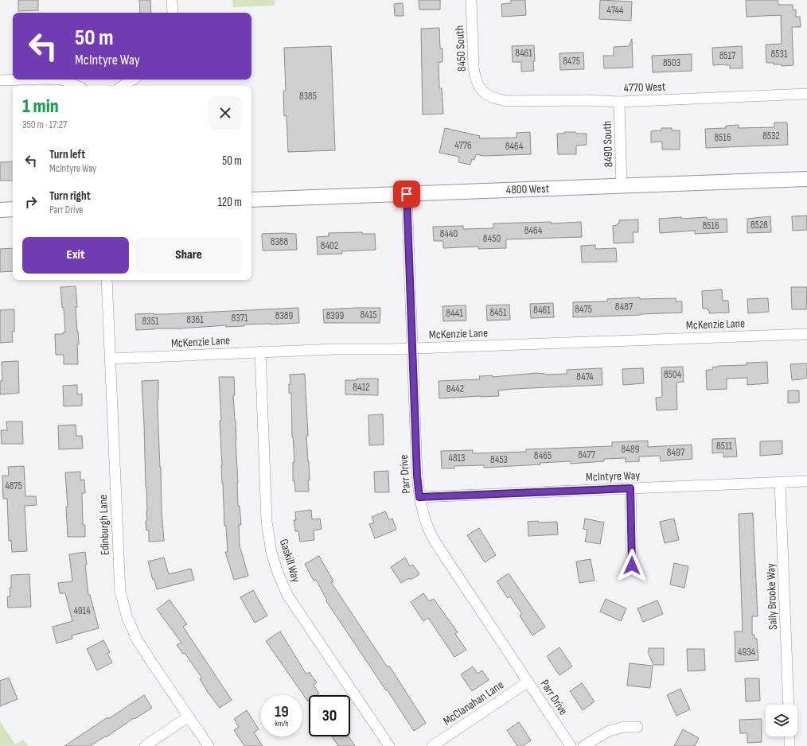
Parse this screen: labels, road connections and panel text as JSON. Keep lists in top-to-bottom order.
{
  "streets": {
    "street": [
      "8450 South",
      "4770 West",
      "8490 South",
      "4800 West",
      "McKenzie Lane",
      "Parr Drive",
      "McIntyre Way",
      "Edinburgh Lane",
      "Gaskill Way",
      "Sally Brooke Way",
      "McClanahan Lane"
    ]
  },
  "crossings": [
    ["8450 South", "4770 West"],
    ["4770 West", "8490 South"],
    ["8490 South", "4800 West"],
    ["4800 West", "Parr Drive"],
    ["McKenzie Lane", "Parr Drive"],
    ["McKenzie Lane", "Edinburgh Lane"],
    ["McKenzie Lane", "Gaskill Way"],
    ["Parr Drive", "McIntyre Way"],
    ["Parr Drive", "McClanahan Lane"],
    ["McIntyre Way", "Sally Brooke Way"]
  ],
  "house_numbers": [
    "4744",
    "8461",
    "8531",
    "8517",
    "8475",
    "8503",
    "8385",
    "8532",
    "8516",
    "4776",
    "8464",
    "8528",
    "8516",
    "8464",
    "8440",
    "8450",
    "8388",
    "8402",
    "8487",
    "8475",
    "8461",
    "8451",
    "8441",
    "8415",
    "8389",
    "8399",
    "8371",
    "8361",
    "8351",
    "8504",
    "8474",
    "8412",
    "8442",
    "8511",
    "8489",
    "8497",
    "8477",
    "8465",
    "4813",
    "8453",
    "4875",
    "4914",
    "4934"
  ],
  "page": {
    "turn": ["50 m", "McIntyre Way"],
    "heading": ["1 min", "350 m · 17:27"],
    "list": [
      {
        "name": "Turn left",
        "note": "McIntyre Way",
        "value": "50 m"
      },
      {
        "name": "Turn right",
        "note": "Parr Drive",
        "value": "120 m"
      }
    ],
    "buttons": ["Exit", "Share"],
    "speed": "19 km/h",
    "limit": "30"
  }
}
